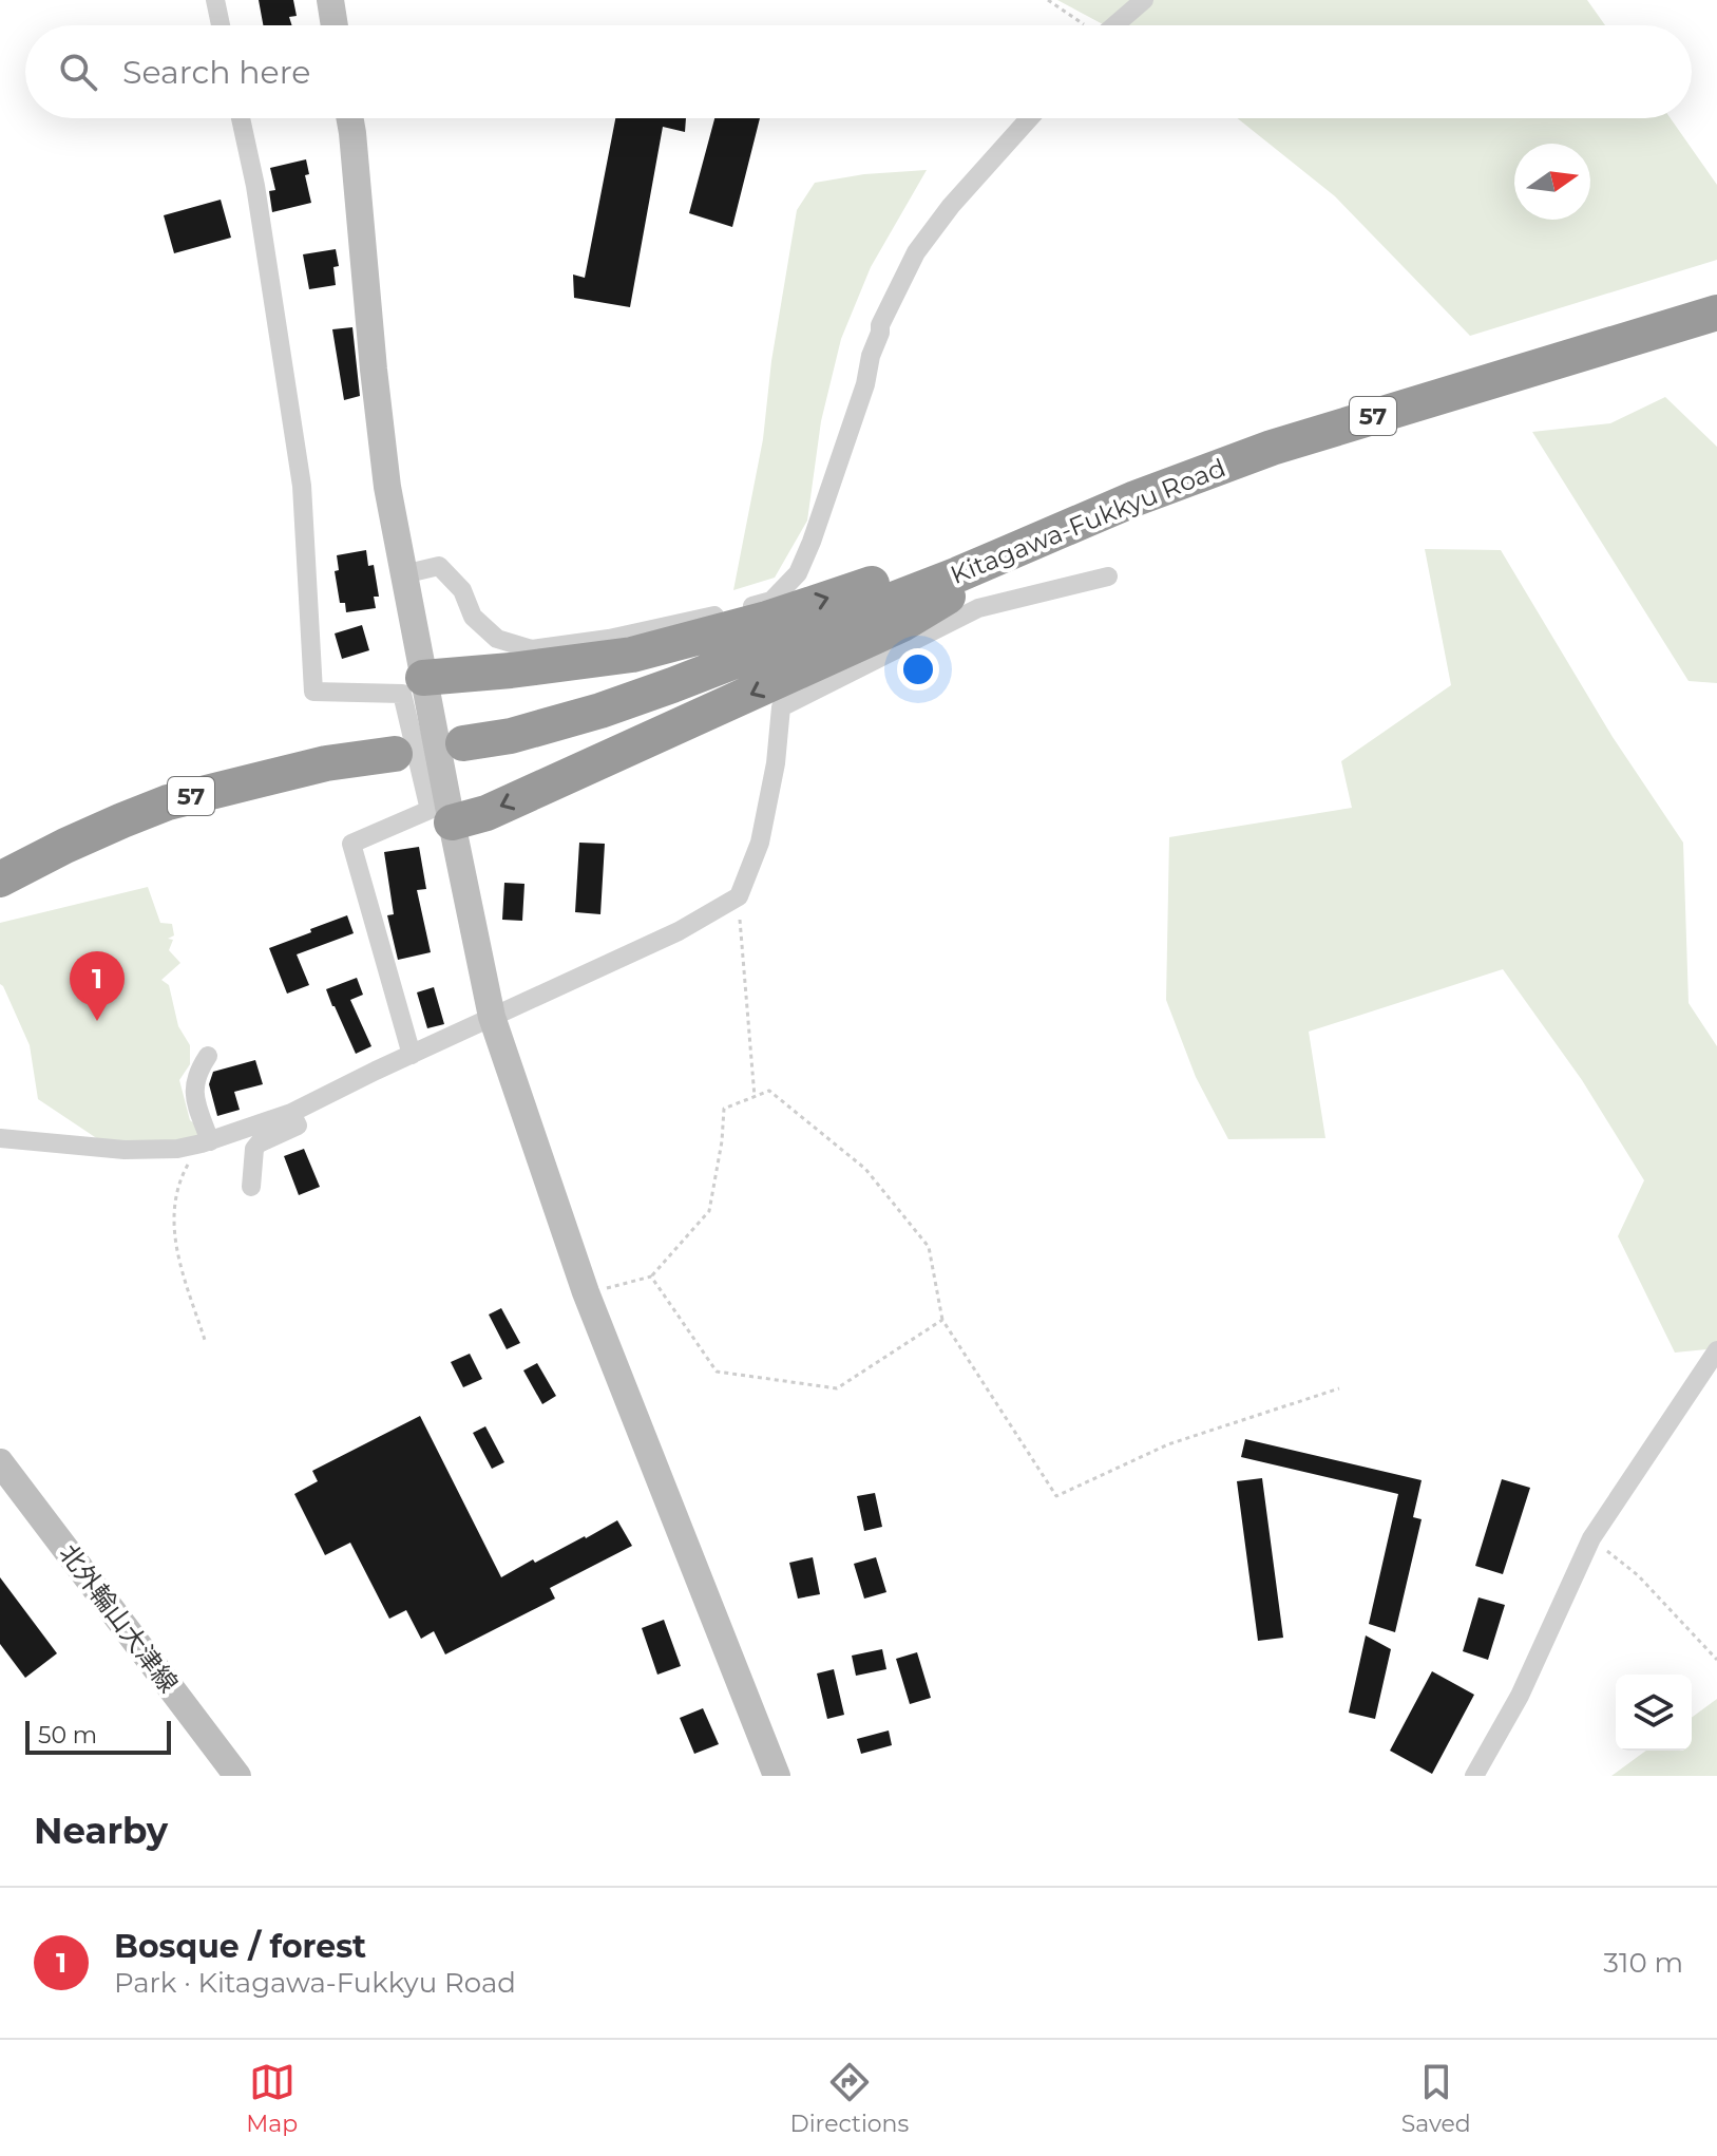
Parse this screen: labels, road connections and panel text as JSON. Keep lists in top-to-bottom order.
{
  "streets": {
    "highway": ["57", "Kitagawa-Fukkyu Road"],
    "street": ["北外輪山大津線"]
  },
  "scale_bar": "50 m",
  "north": "right",
  "page": {
    "search": "Search here",
    "pins": "1",
    "scale": "50 m",
    "heading": "Nearby",
    "list": [
      {
        "mark": "1",
        "name": "Bosque / forest",
        "note": "Park · Kitagawa-Fukkyu Road",
        "value": "310 m"
      }
    ],
    "nav": ["Map", "Directions", "Saved"]
  }
}
